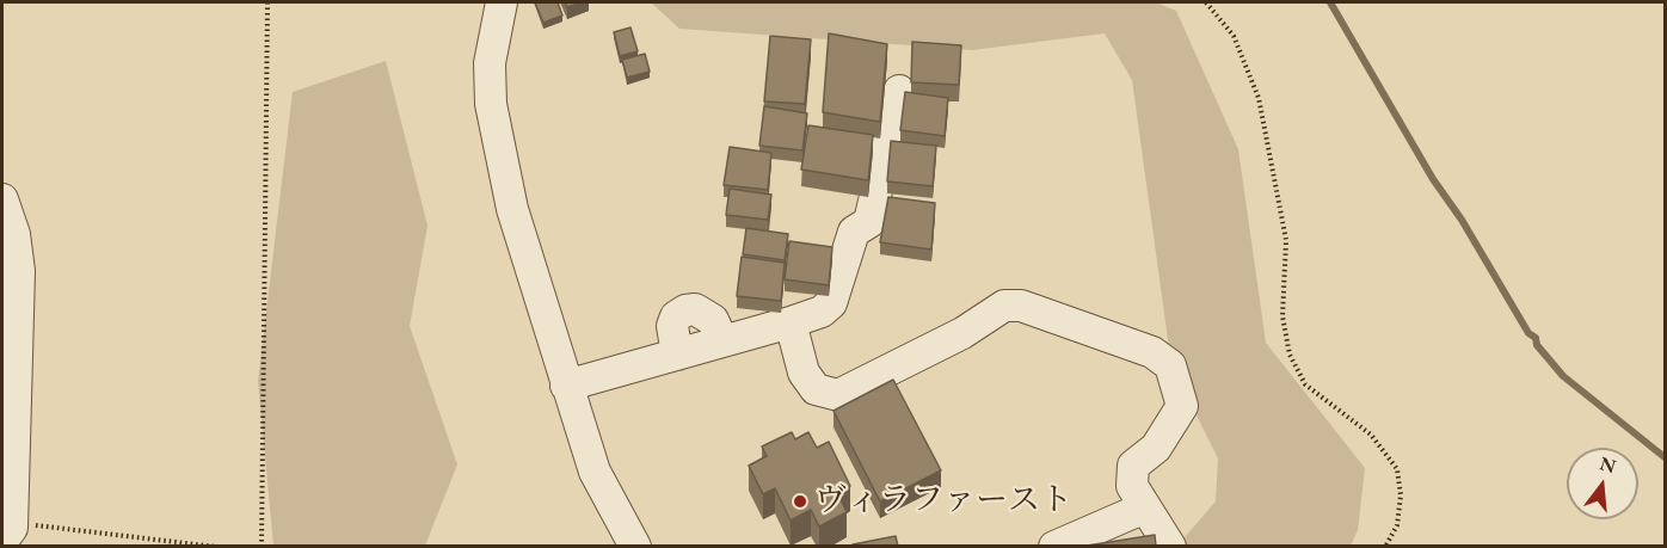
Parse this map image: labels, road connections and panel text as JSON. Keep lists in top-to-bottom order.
{
  "places": ["ヴィラファースト"],
  "north": "top"
}
